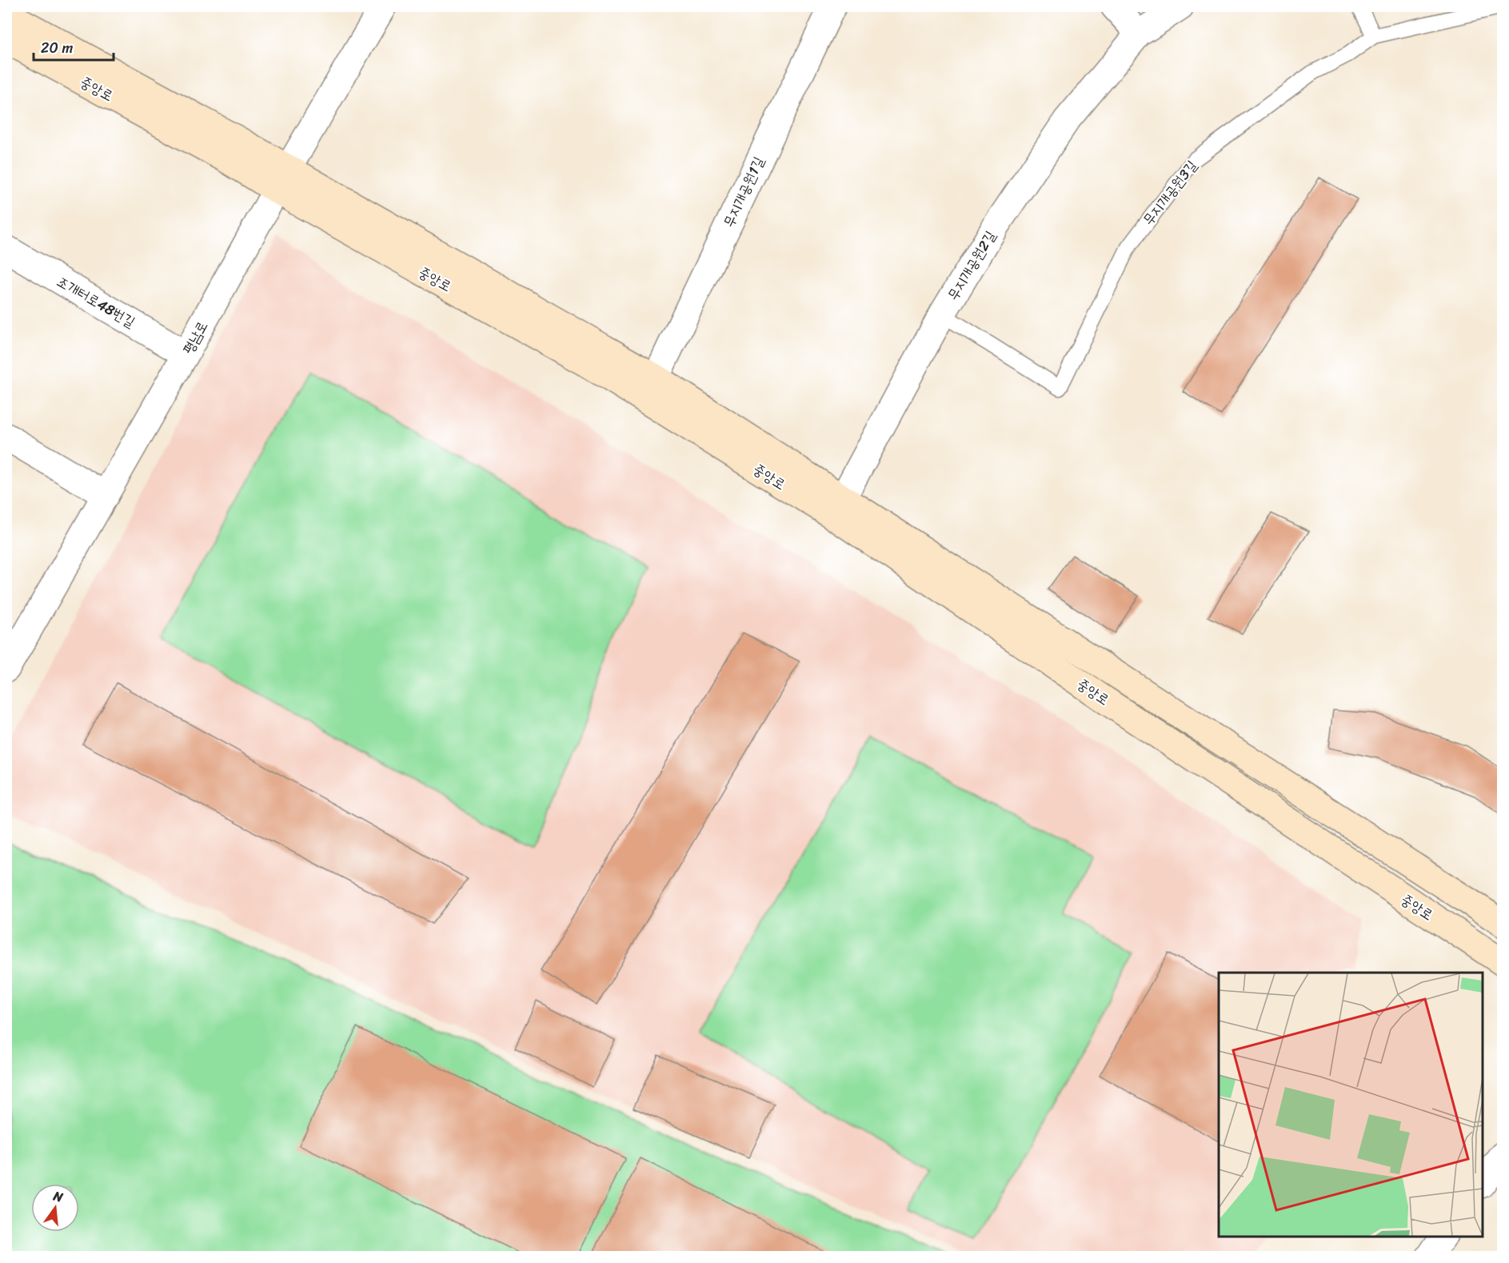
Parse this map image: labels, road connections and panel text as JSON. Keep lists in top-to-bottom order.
{
  "streets": {
    "main road": ["중앙로"],
    "street": [
      "무지개공원1길",
      "무지개공원2길",
      "조개터로48번길",
      "평남로"
    ],
    "lane": ["무지개공원3길"]
  },
  "crossings": [
    ["중앙로", "무지개공원1길"],
    ["중앙로", "무지개공원2길"],
    ["중앙로", "평남로"],
    ["무지개공원3길", "무지개공원2길"],
    ["조개터로48번길", "평남로"]
  ],
  "scale_bar": "20 m",
  "north": "top"
}
